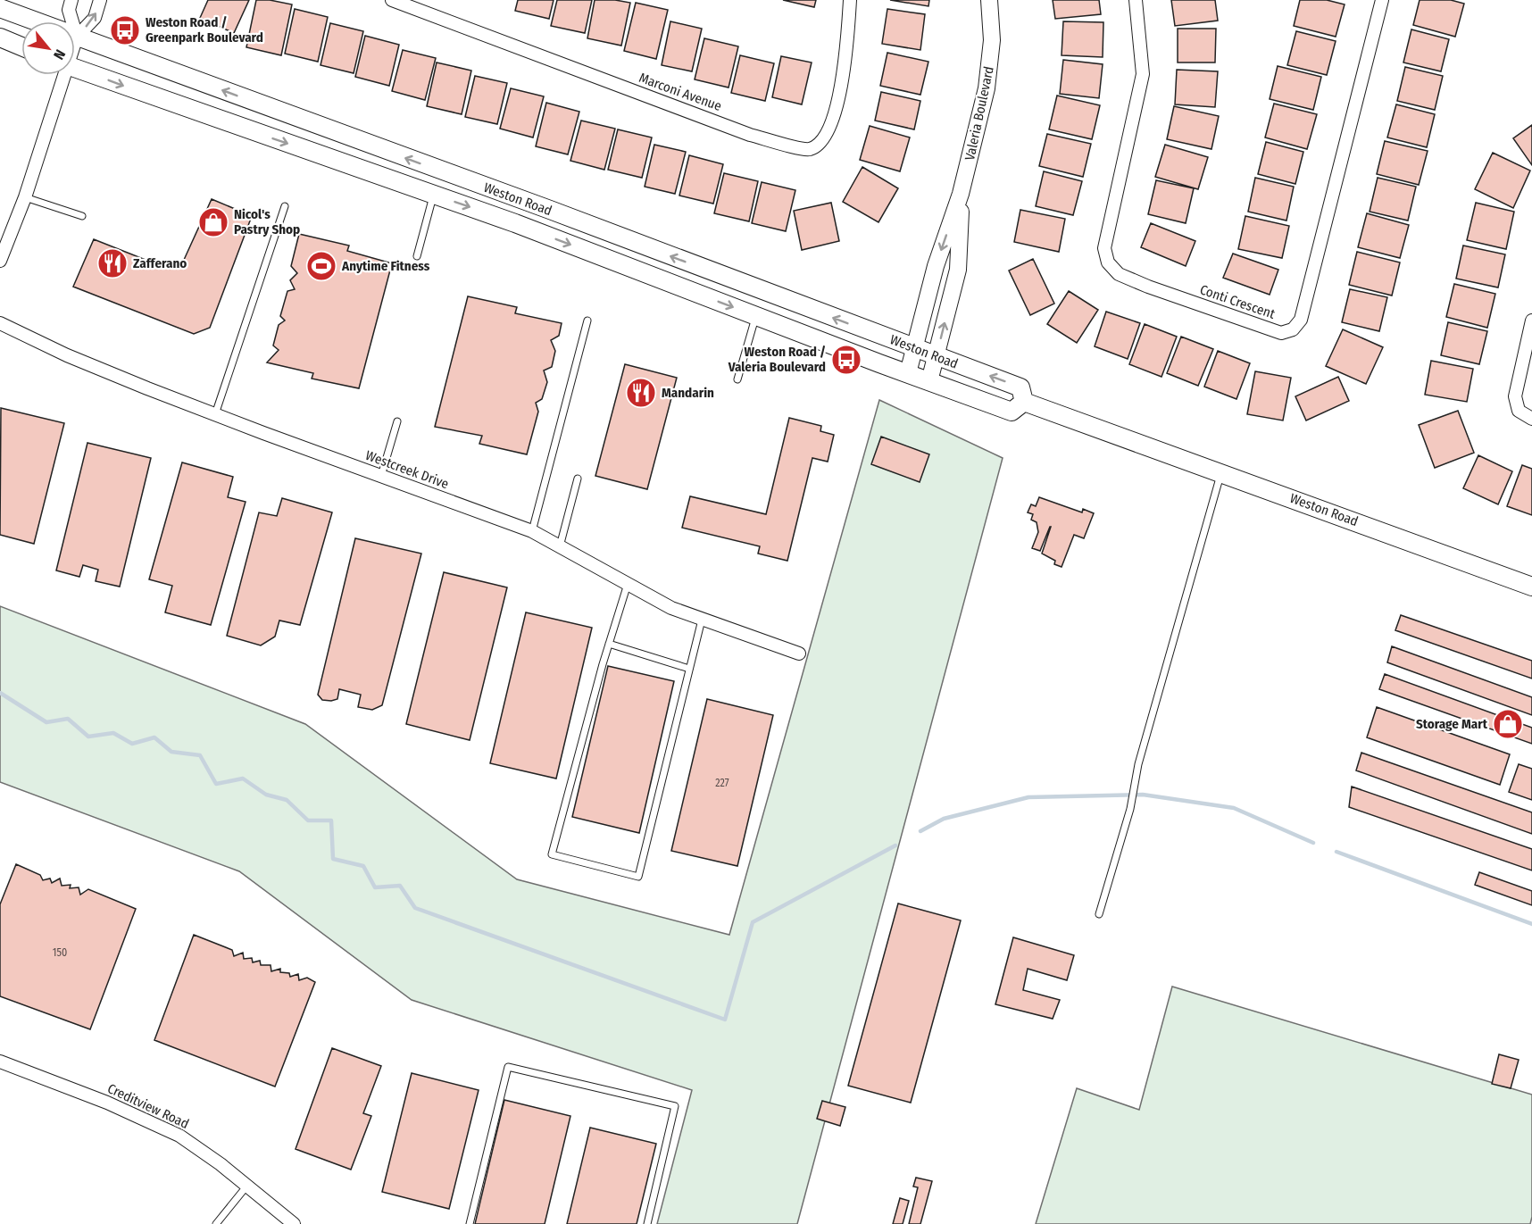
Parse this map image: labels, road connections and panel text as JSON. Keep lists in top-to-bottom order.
{
  "streets": {
    "main road": ["Weston Road"],
    "street": [
      "Marconi Avenue",
      "Valeria Boulevard",
      "Conti Crescent",
      "Westcreek Drive",
      "Creditview Road"
    ]
  },
  "crossings": [
    ["Valeria Boulevard", "Weston Road"]
  ],
  "places": {
    "bus stop": ["Weston Road / Greenpark Boulevard", "Weston Road / Valeria Boulevard"],
    "shop": ["Nicol's Pastry Shop", "Storage Mart"],
    "restaurant": ["Zafferano", "Mandarin"],
    "sports": ["Anytime Fitness"]
  },
  "house_numbers": ["227", "150"],
  "north": "bottom right"
}
